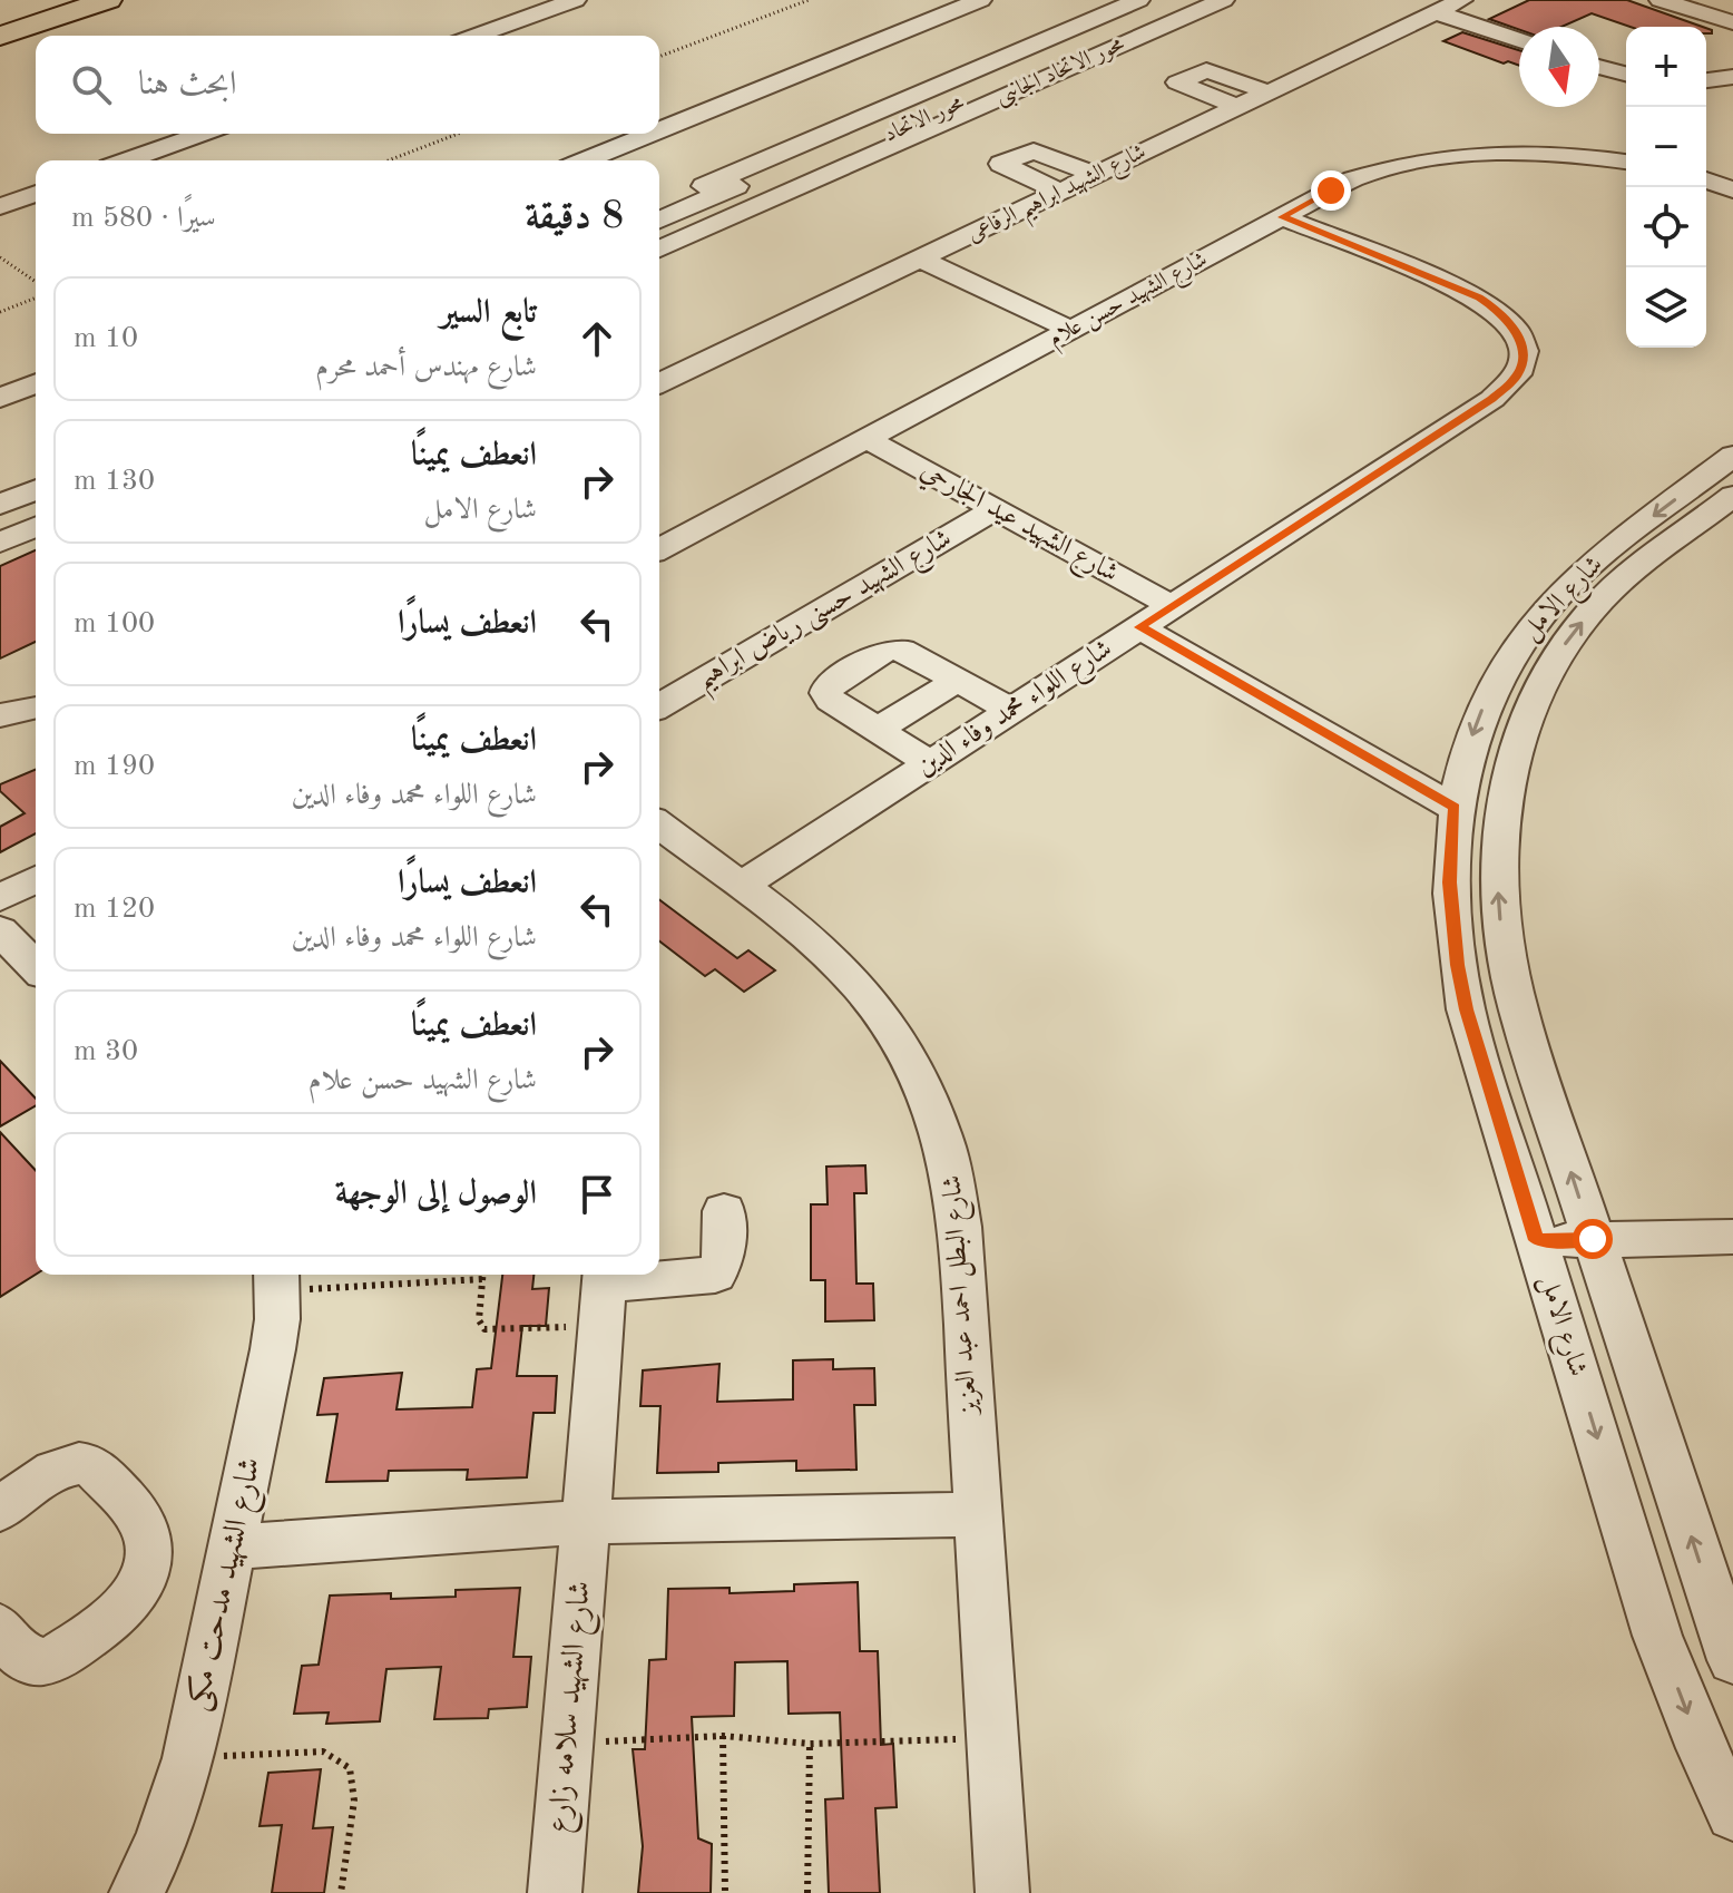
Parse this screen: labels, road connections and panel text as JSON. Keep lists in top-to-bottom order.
{
  "streets": {
    "street": [
      "محور الاتحاد الجانبى",
      "محور الاتحاد",
      "شارع الشهيد ابراهيم الرفاعى",
      "شارع الشهيد حسن علام",
      "شارع الشهيد عيد الجارحي",
      "شارع الامل",
      "شارع الشهيد حسنى رياض ابراهيم",
      "شارع اللواء محمد وفاء الدين",
      "شارع البطل احمد عبد العزيز",
      "شارع الشهيد مدحت مكى",
      "شارع الشهيد سلامه زارع"
    ]
  },
  "crossings": [
    ["شارع الشهيد حسن علام", "شارع الشهيد عيد الجارحي"],
    ["شارع الشهيد حسن علام", "شارع اللواء محمد وفاء الدين"],
    ["شارع الشهيد عيد الجارحي", "شارع الشهيد حسنى رياض ابراهيم"],
    ["شارع الشهيد عيد الجارحي", "شارع اللواء محمد وفاء الدين"],
    ["شارع اللواء محمد وفاء الدين", "شارع البطل احمد عبد العزيز"]
  ],
  "north": "bottom",
  "page": {
    "map_buttons": ["+", "−"],
    "search": "ابحث هنا",
    "heading": ["8 دقيقة", "سيرًا · 580 m"],
    "list": [
      ["تابع السير", "شارع مهندس أحمد محرم", "10 m"],
      ["انعطف يمينًا", "شارع الامل", "130 m"],
      ["انعطف يسارًا", "100 m"],
      ["انعطف يمينًا", "شارع اللواء محمد وفاء الدين", "190 m"],
      ["انعطف يسارًا", "شارع اللواء محمد وفاء الدين", "120 m"],
      ["انعطف يمينًا", "شارع الشهيد حسن علام", "30 m"],
      "الوصول إلى الوجهة"
    ]
  }
}
